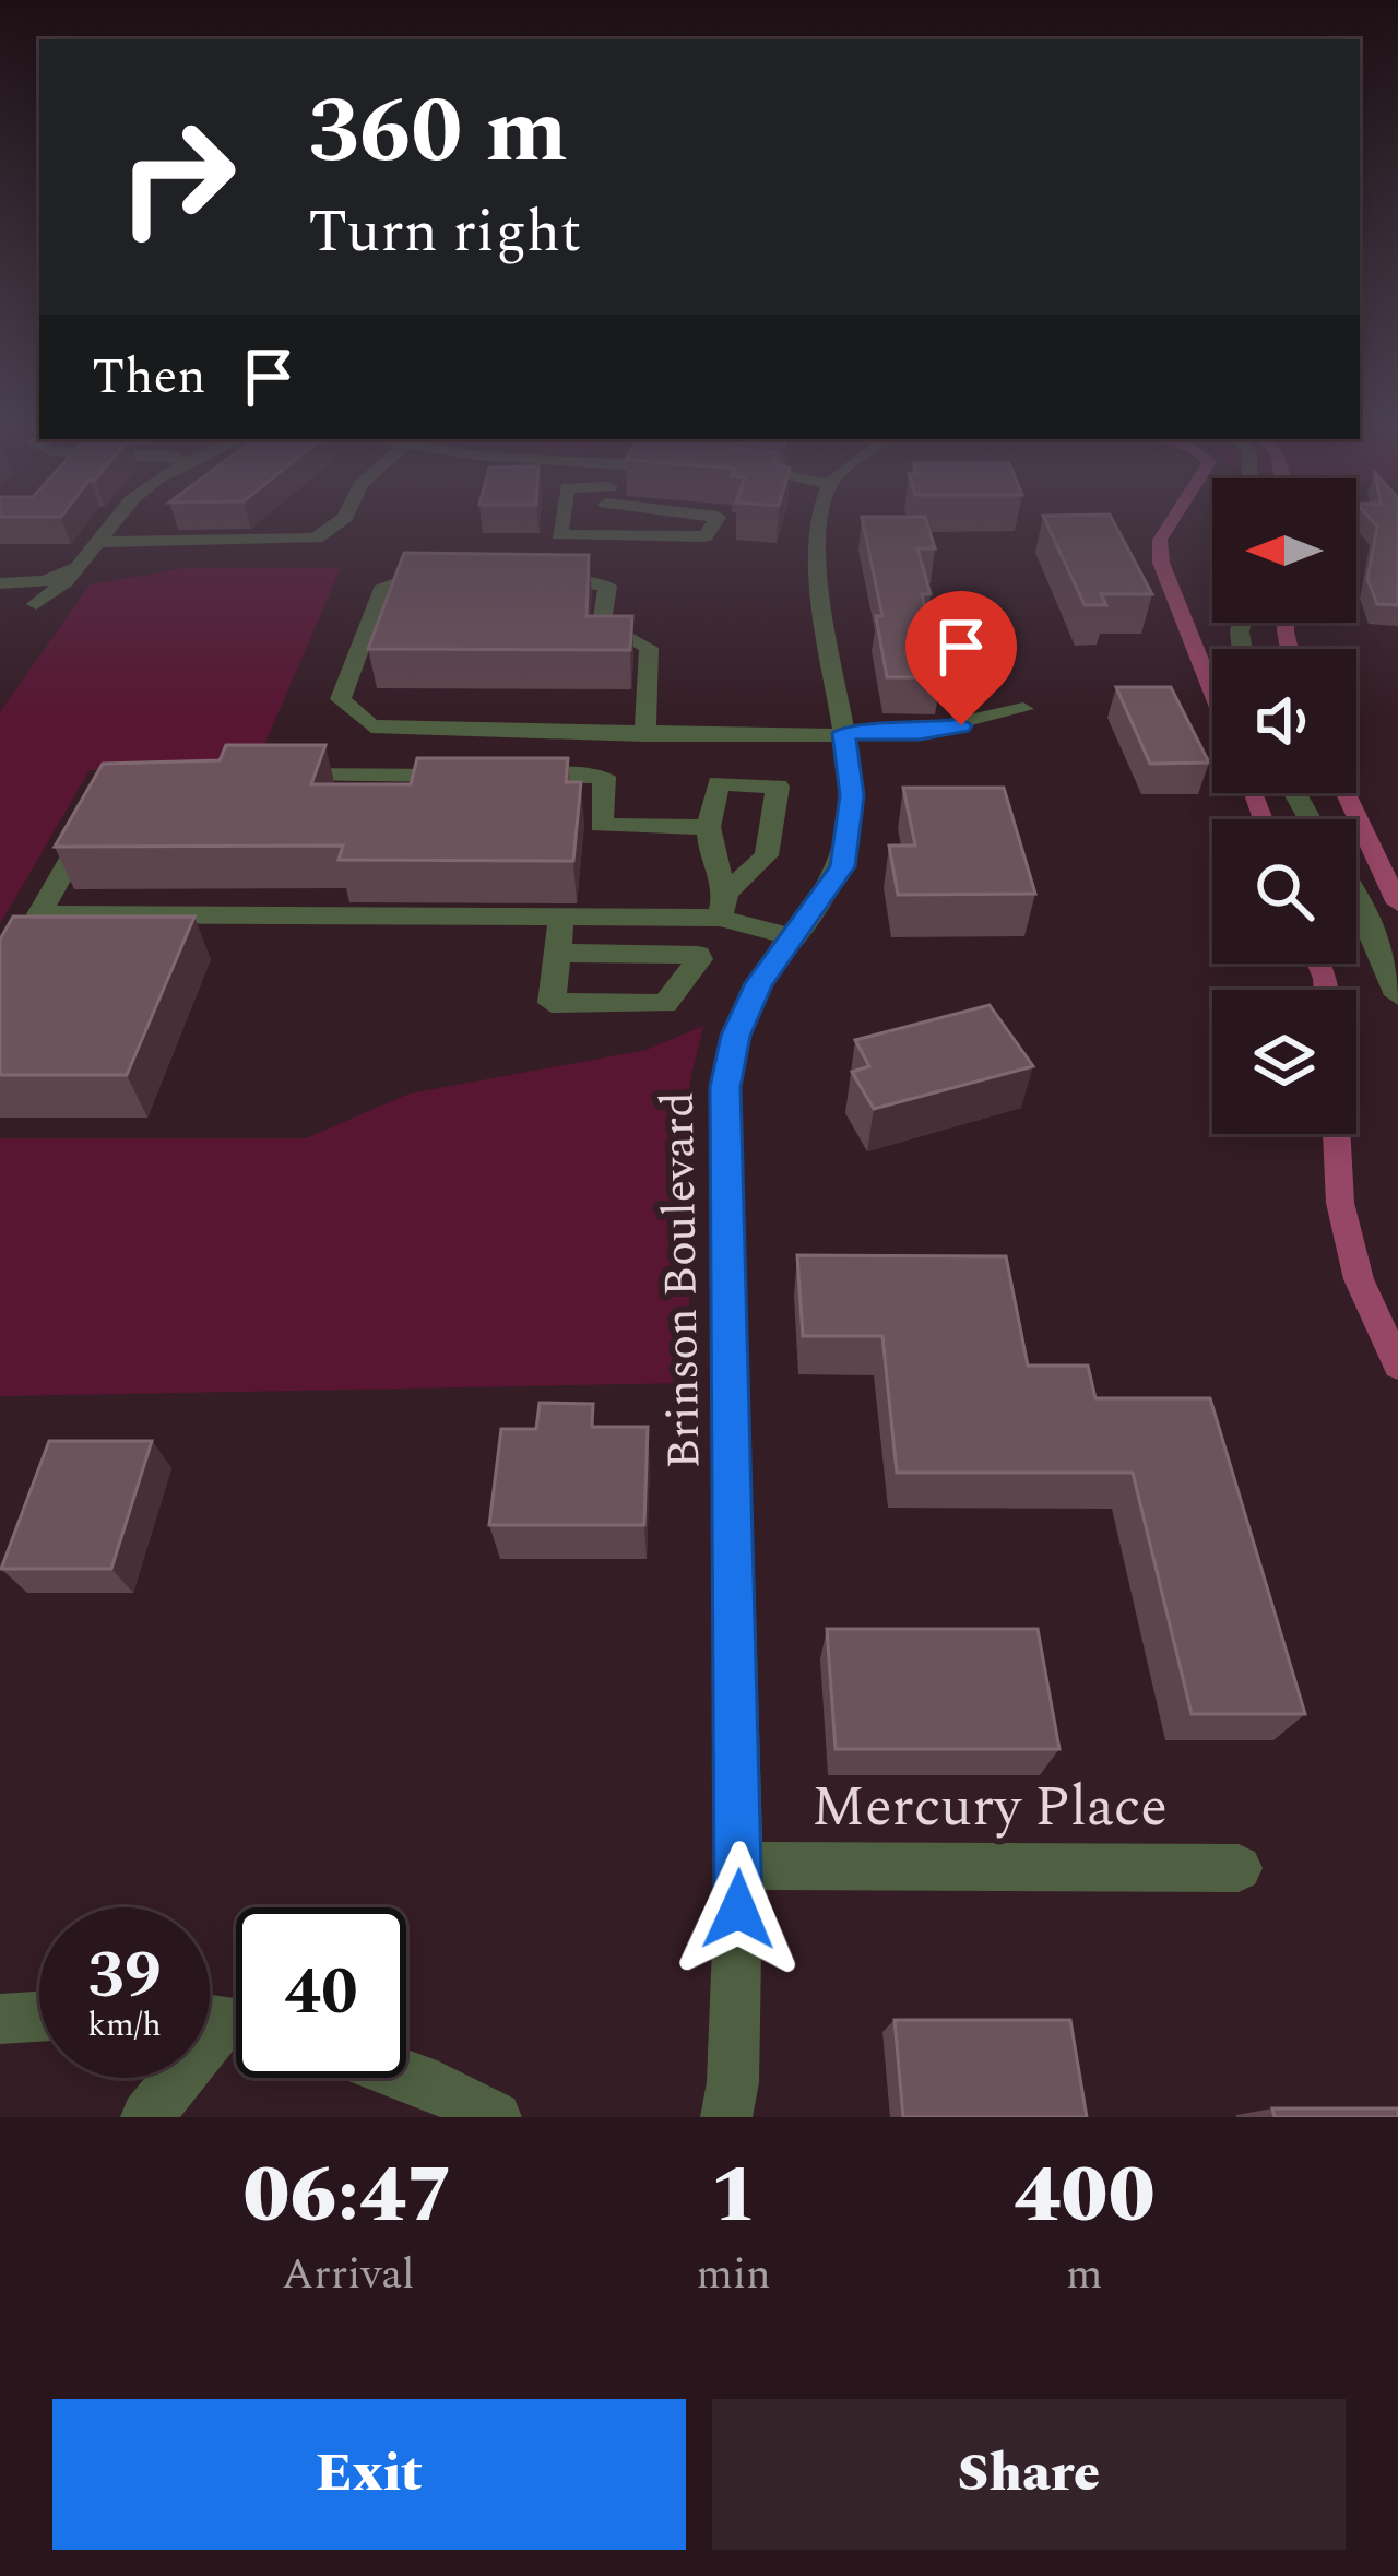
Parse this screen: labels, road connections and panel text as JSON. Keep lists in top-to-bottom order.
{
  "streets": {
    "street": ["Brinson Boulevard", "Mercury Place"]
  },
  "crossings": [
    ["Brinson Boulevard", "Mercury Place"]
  ],
  "north": "left",
  "page": {
    "turn": ["360 m", "Turn right"],
    "then": "Then",
    "speed": "39 km/h",
    "limit": "40",
    "eta": [
      "06:47",
      "Arrival",
      "1",
      "min",
      "400",
      "m"
    ],
    "buttons": ["Exit", "Share"]
  }
}
